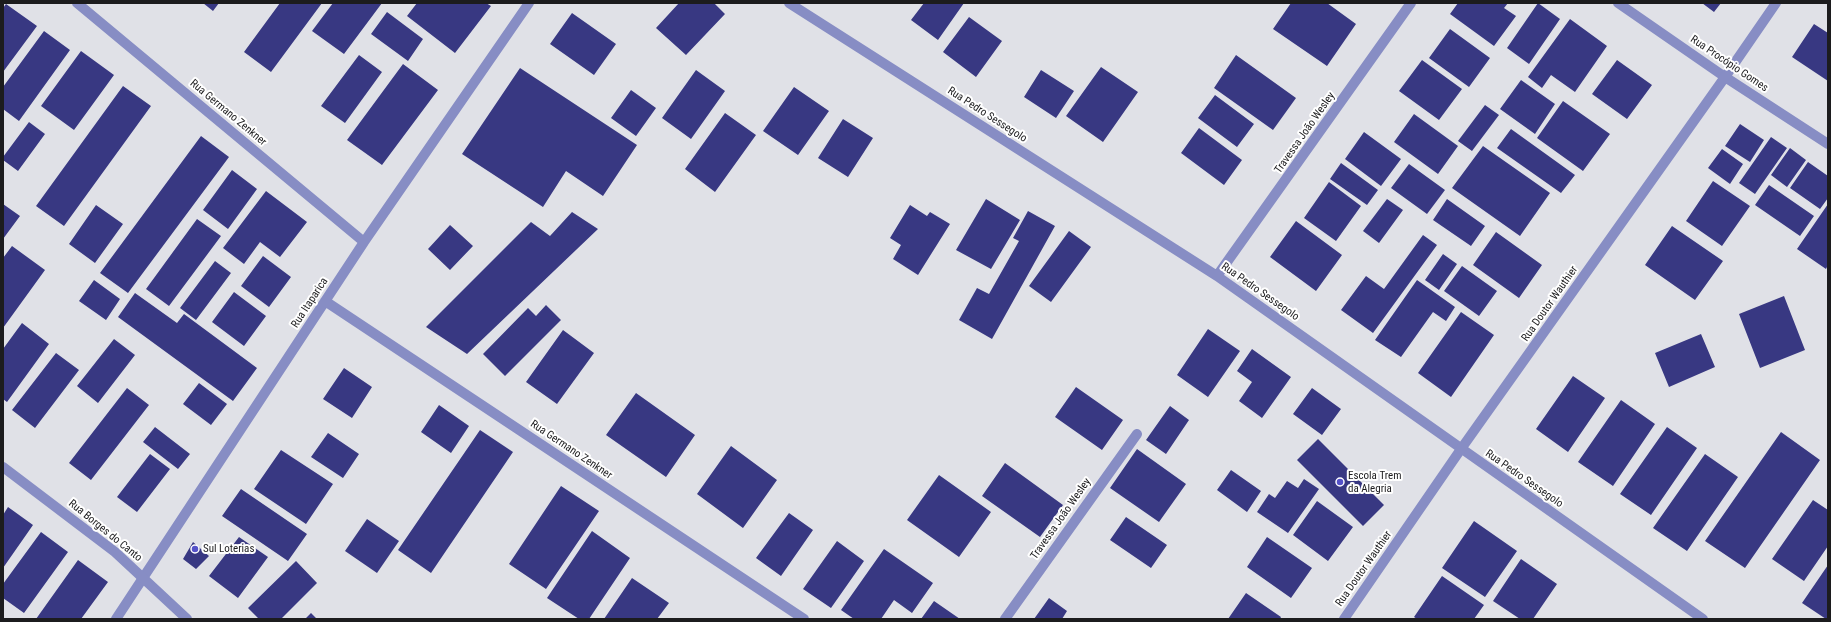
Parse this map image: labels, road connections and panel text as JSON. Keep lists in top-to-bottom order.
{
  "streets": {
    "street": [
      "Rua Procópio Gomes",
      "Rua Germano Zenkner",
      "Rua Pedro Sessegolo",
      "Travessa João Wesley",
      "Rua Itaparica",
      "Rua Doutor Wauthier",
      "Rua Borges do Canto"
    ]
  },
  "crossings": [
    ["Rua Procópio Gomes", "Rua Doutor Wauthier"],
    ["Rua Germano Zenkner", "Rua Itaparica"],
    ["Rua Pedro Sessegolo", "Travessa João Wesley"],
    ["Rua Pedro Sessegolo", "Rua Doutor Wauthier"],
    ["Rua Itaparica", "Rua Borges do Canto"]
  ],
  "places": ["Escola Trem da Alegria", "Sul Loterias"]
}
